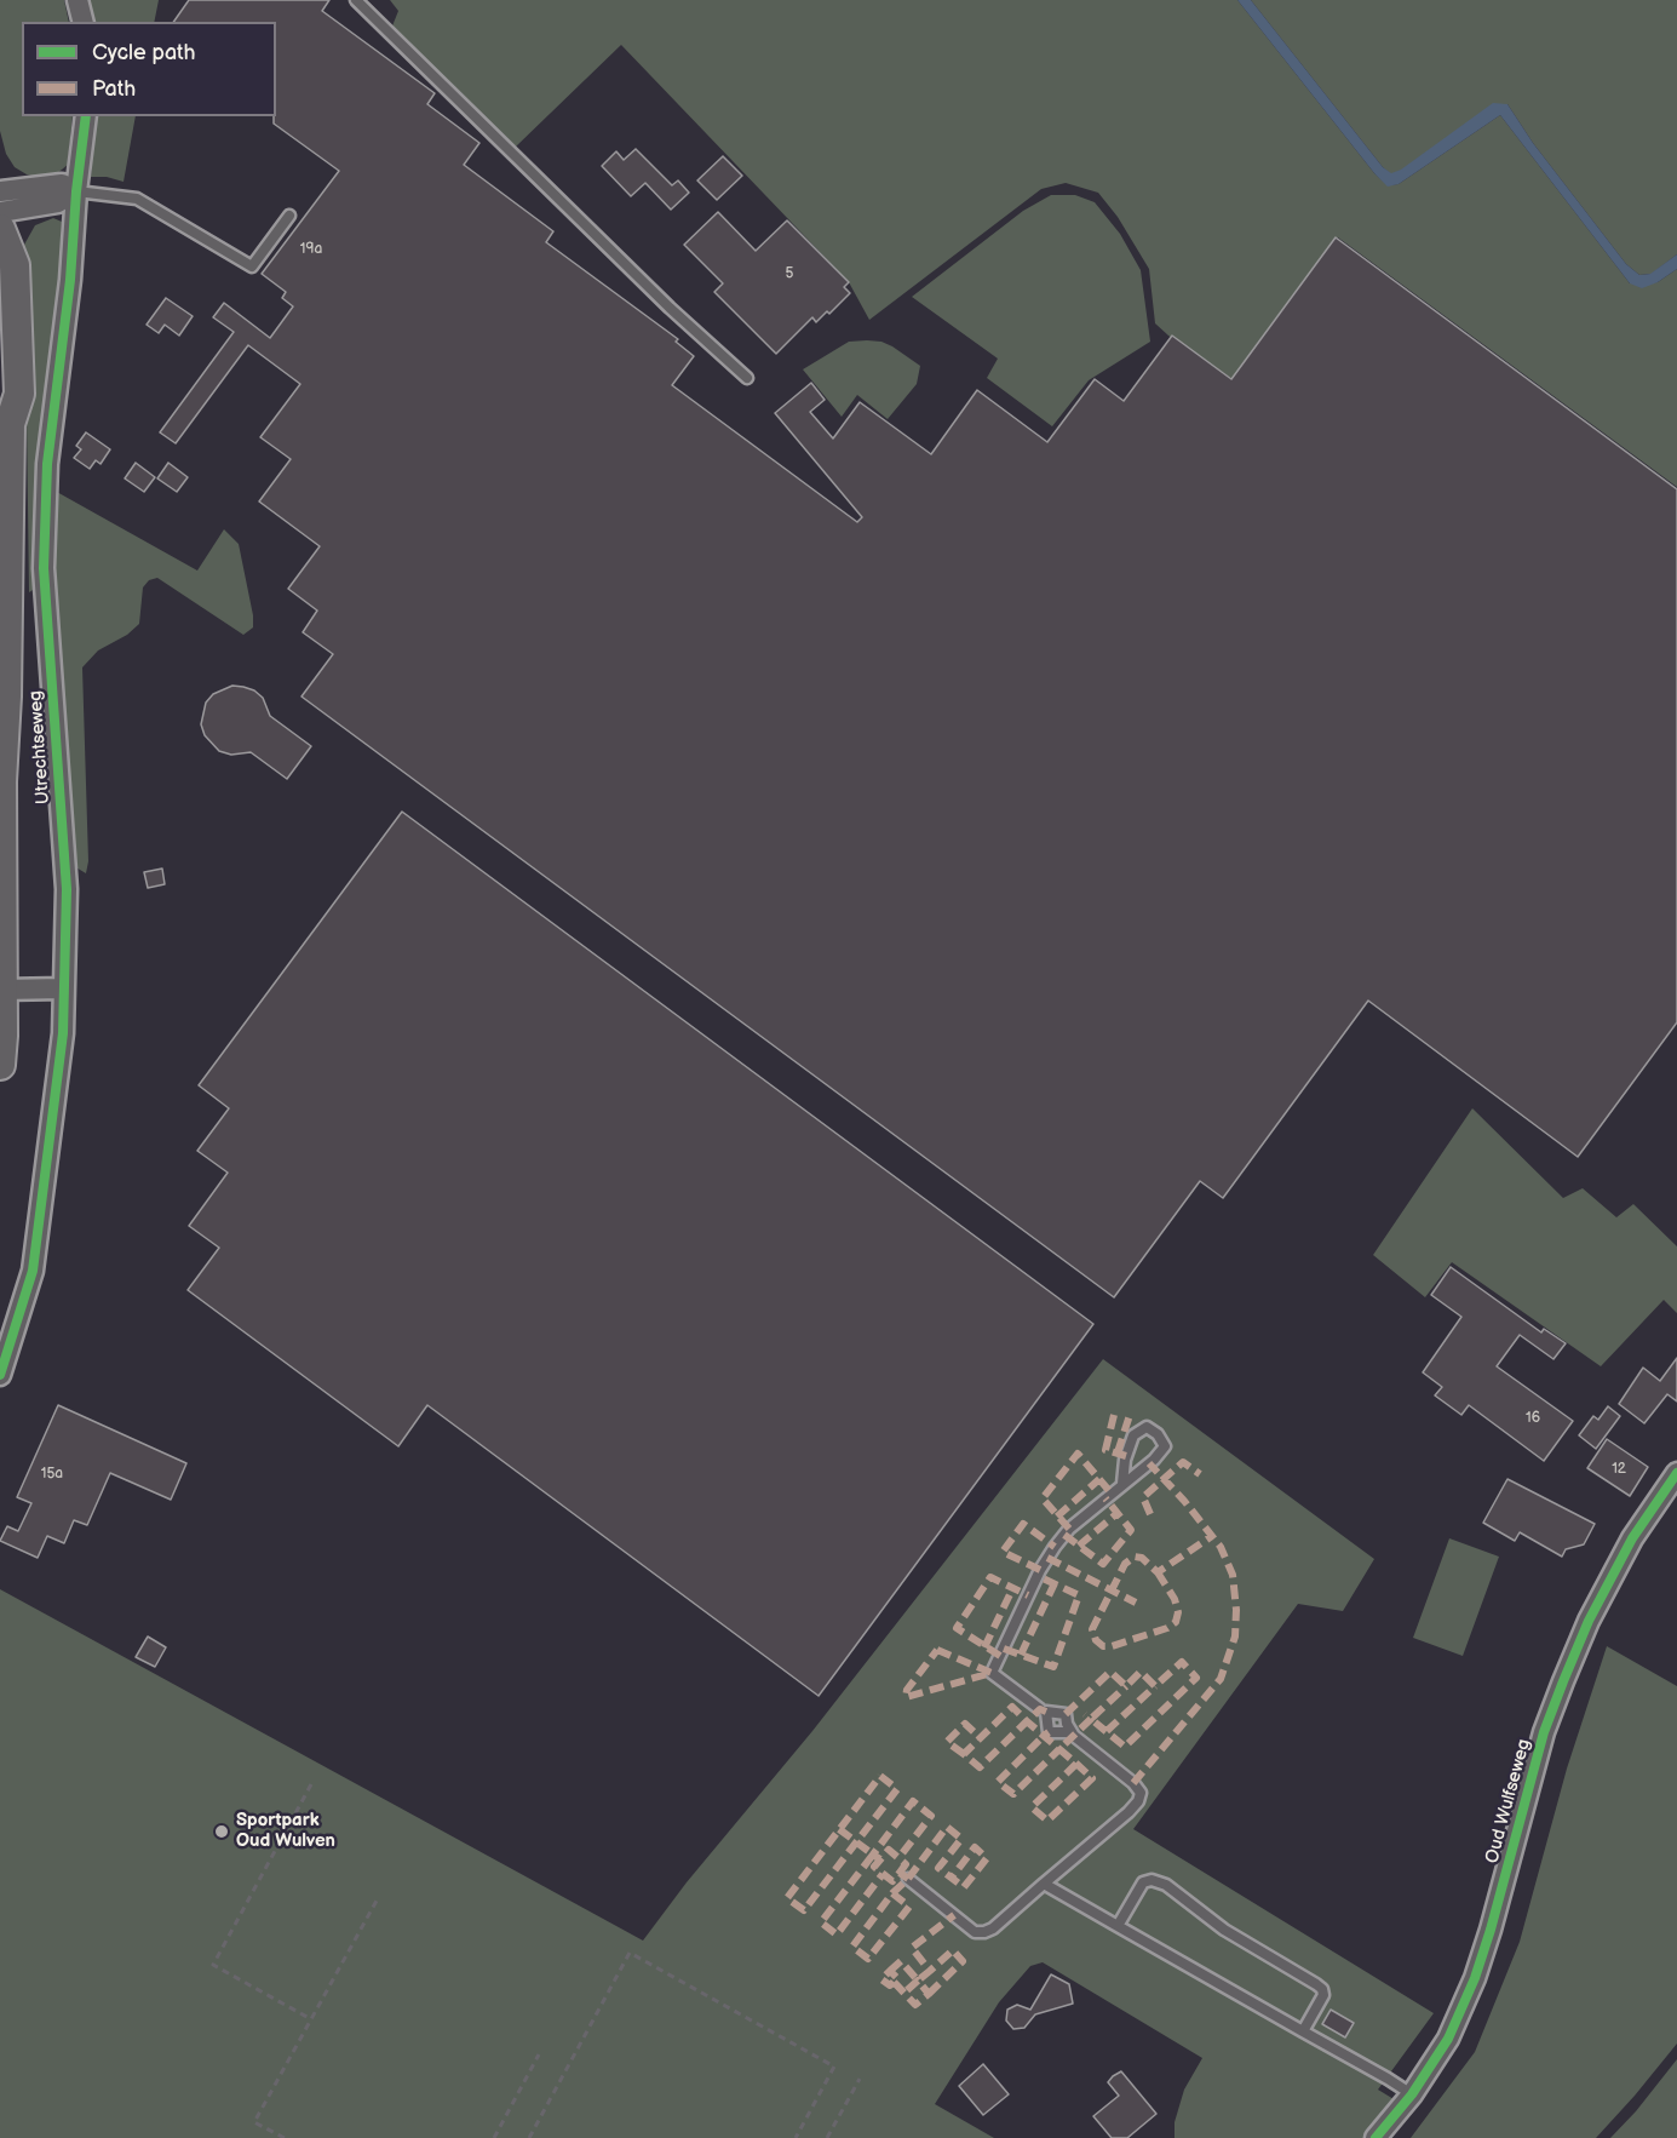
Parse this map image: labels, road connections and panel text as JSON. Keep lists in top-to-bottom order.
{
  "streets": {
    "main road": ["Utrechtseweg"],
    "street": ["Oud Wulfseweg"]
  },
  "places": ["Sportpark Oud Wulven"],
  "house_numbers": [
    "19a",
    "5",
    "16",
    "12",
    "15a"
  ],
  "legend": ["Cycle path", "Path"]
}
